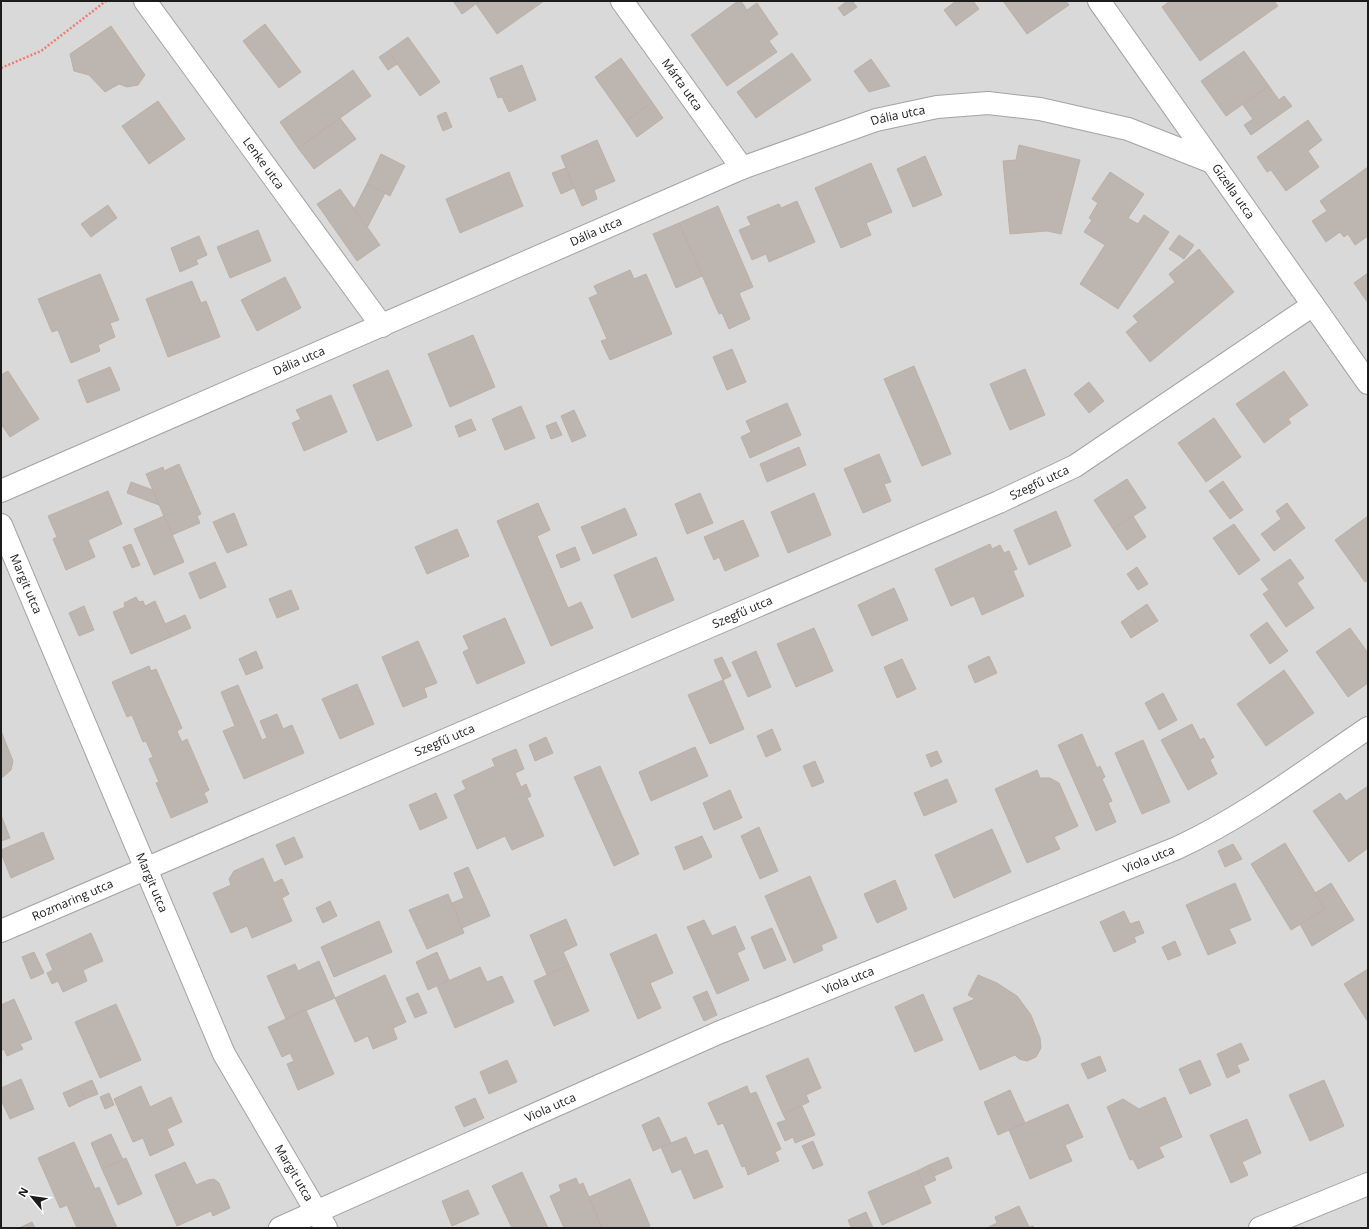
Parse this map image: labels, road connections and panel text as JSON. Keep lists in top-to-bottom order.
{
  "streets": {
    "street": [
      "Márta utca",
      "Dália utca",
      "Lenke utca",
      "Gizella utca",
      "Szegfű utca",
      "Margit utca",
      "Viola utca",
      "Rozmaring utca"
    ]
  },
  "crossings": [
    ["Márta utca", "Dália utca"],
    ["Dália utca", "Lenke utca"],
    ["Dália utca", "Gizella utca"],
    ["Gizella utca", "Szegfű utca"],
    ["Szegfű utca", "Margit utca"],
    ["Szegfű utca", "Rozmaring utca"],
    ["Margit utca", "Viola utca"],
    ["Margit utca", "Rozmaring utca"]
  ],
  "north": "top left"
}
